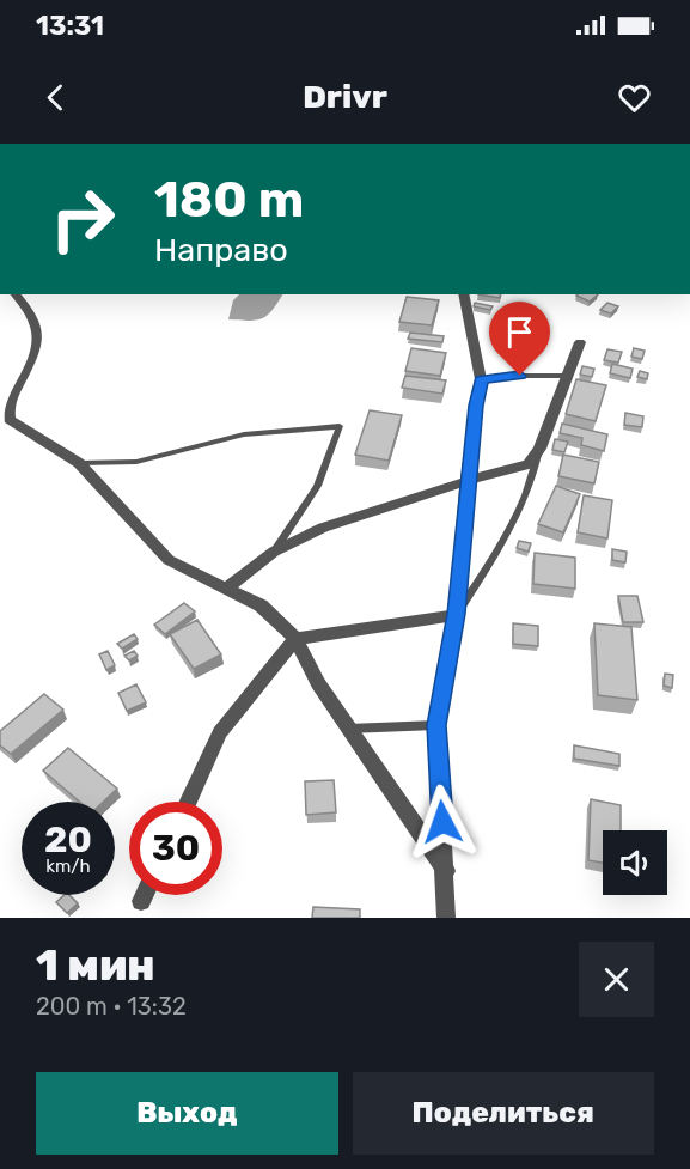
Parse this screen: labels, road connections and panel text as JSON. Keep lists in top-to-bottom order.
{
  "page": {
    "status": "13:31",
    "header": "Drivr",
    "turn": ["180 m", "Направо"],
    "speed": "20 km/h",
    "limit": "30",
    "heading": ["1 мин", "200 m · 13:32"],
    "buttons": ["Выход", "Поделиться"]
  }
}
